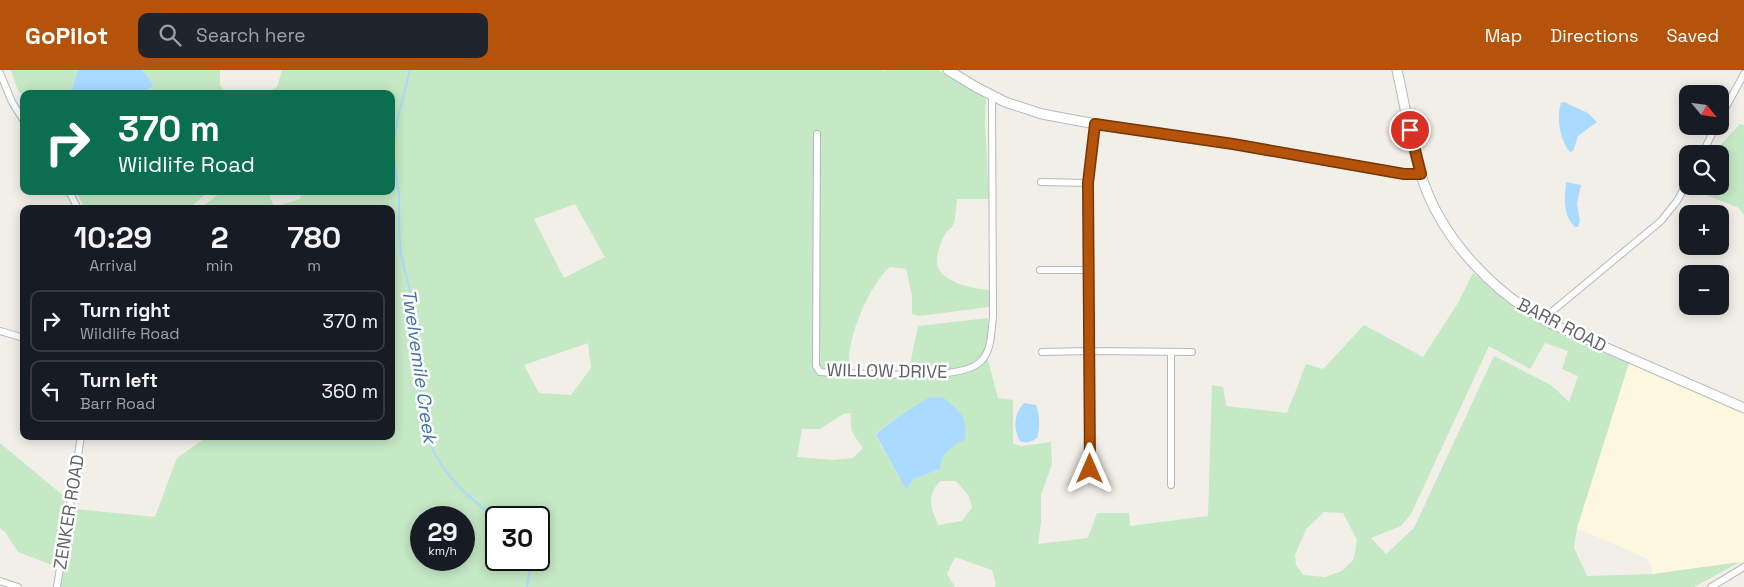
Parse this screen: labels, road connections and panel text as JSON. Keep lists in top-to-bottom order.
{
  "streets": {
    "street": ["BARR ROAD", "WILLOW DRIVE", "ZENKER ROAD"]
  },
  "water": ["Twelvemile Creek"],
  "north": "bottom right",
  "page": {
    "header": "GoPilot",
    "search": "Search here",
    "nav": ["Map", "Directions", "Saved"],
    "map_buttons": ["+", "−"],
    "turn": ["370 m", "Wildlife Road"],
    "eta": [
      "10:29",
      "Arrival",
      "2",
      "min",
      "780",
      "m"
    ],
    "list": [
      {
        "name": "Turn right",
        "note": "Wildlife Road",
        "value": "370 m"
      },
      {
        "name": "Turn left",
        "note": "Barr Road",
        "value": "360 m"
      }
    ],
    "speed": "29 km/h",
    "limit": "30"
  }
}
